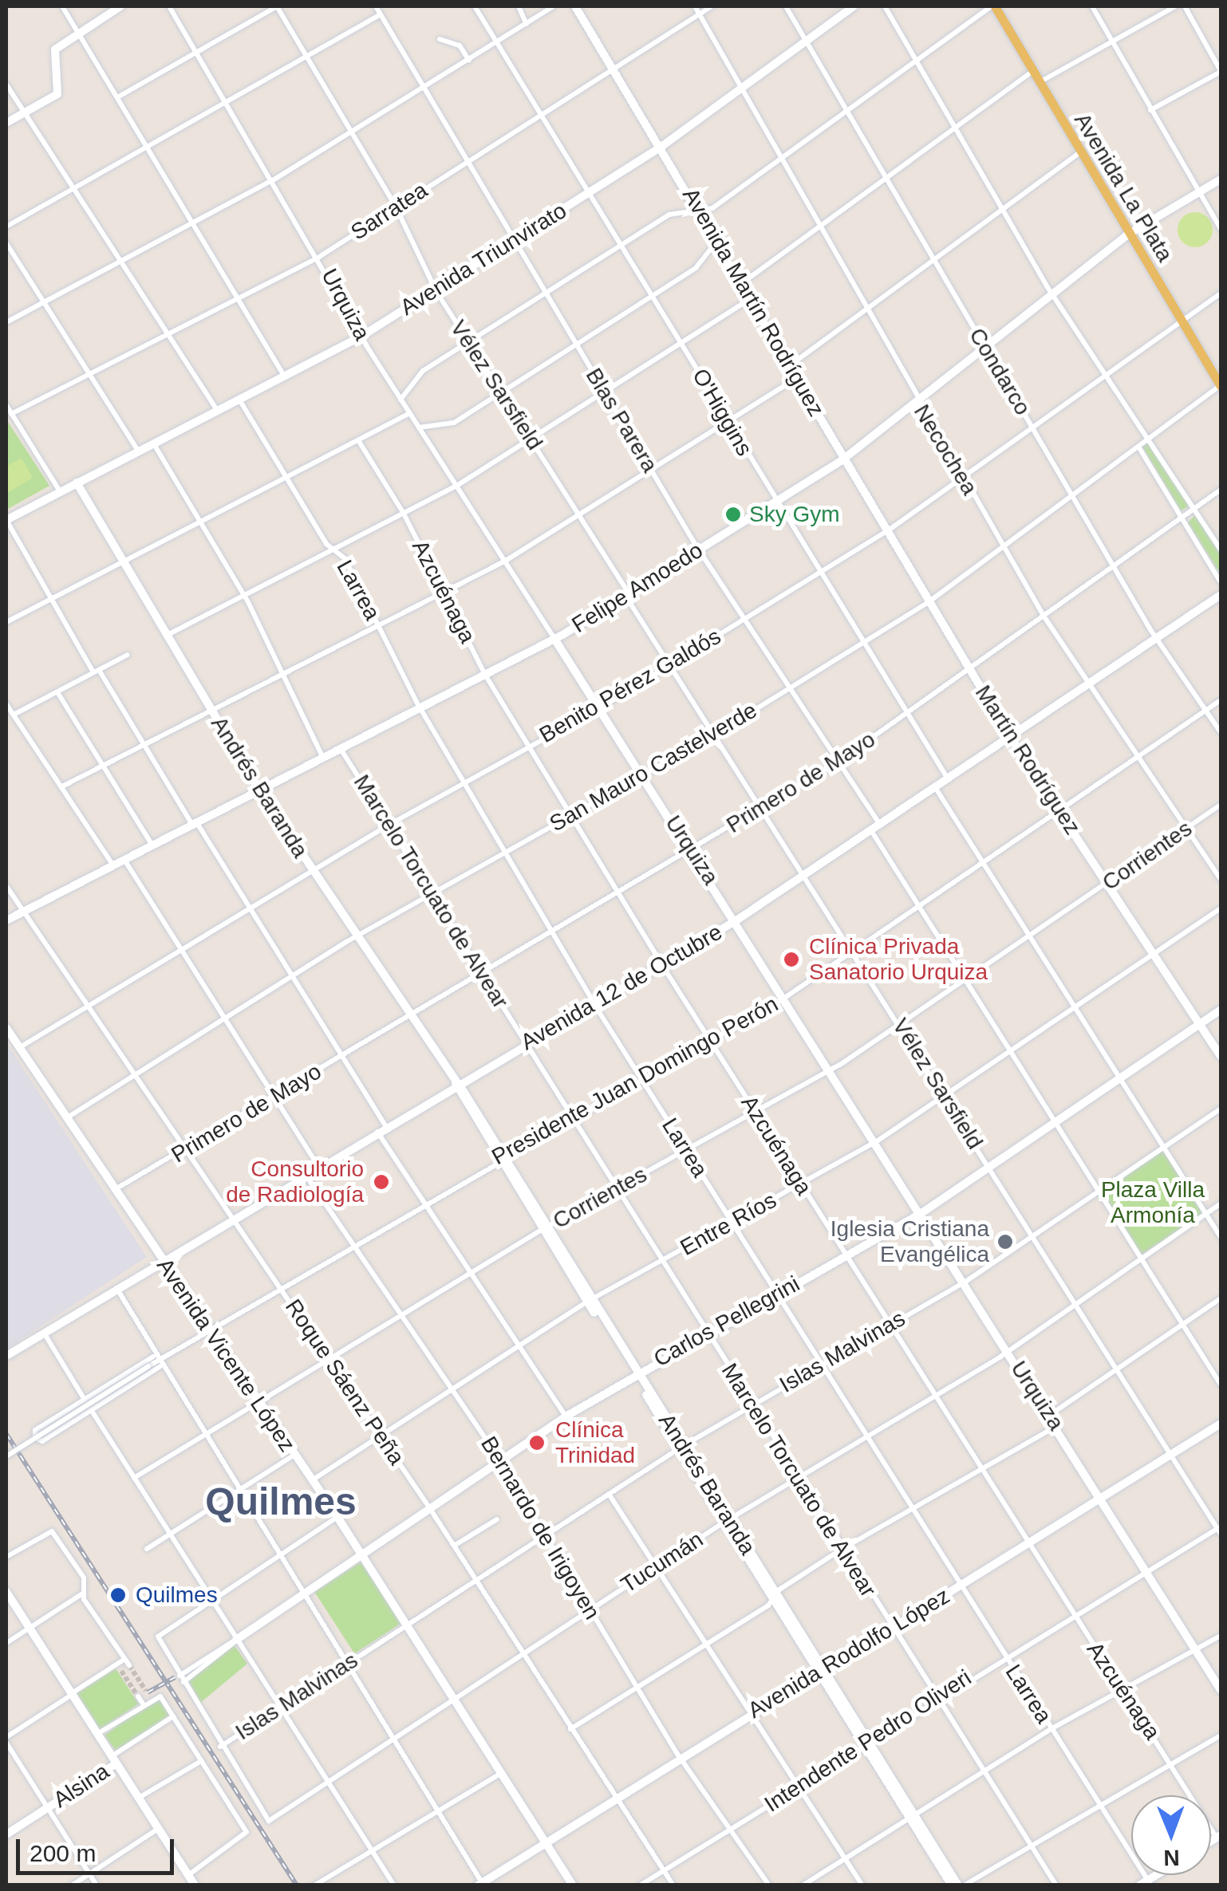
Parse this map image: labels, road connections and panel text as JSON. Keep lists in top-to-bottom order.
{
  "streets": {
    "main road": [
      "Avenida La Plata",
      "Avenida Triunvirato",
      "Avenida Martín Rodríguez",
      "Urquiza",
      "Felipe Amoedo",
      "Martín Rodríguez",
      "Andrés Baranda",
      "Avenida 12 de Octubre",
      "Carlos Pellegrini",
      "Avenida Vicente López",
      "Avenida Rodolfo López",
      "Alsina"
    ],
    "street": [
      "Sarratea",
      "Condarco",
      "Vélez Sarsfield",
      "O'Higgins",
      "Blas Parera",
      "Necochea",
      "Larrea",
      "Azcuénaga",
      "Benito Pérez Galdós",
      "San Mauro Castelverde",
      "Primero de Mayo",
      "Corrientes",
      "Marcelo Torcuato de Alvear",
      "Presidente Juan Domingo Perón",
      "Entre Ríos",
      "Islas Malvinas",
      "Roque Sáenz Peña",
      "Bernardo de Irigoyen",
      "Tucumán",
      "Intendente Pedro Oliveri"
    ]
  },
  "crossings": [
    ["Avenida La Plata", "Felipe Amoedo"],
    ["Avenida La Plata", "Benito Pérez Galdós"],
    ["Avenida La Plata", "San Mauro Castelverde"],
    ["Sarratea", "Urquiza"],
    ["Sarratea", "Vélez Sarsfield"],
    ["Sarratea", "O'Higgins"],
    ["Sarratea", "Blas Parera"],
    ["Sarratea", "Necochea"],
    ["Avenida Triunvirato", "Avenida Martín Rodríguez"],
    ["Avenida Triunvirato", "Urquiza"],
    ["Avenida Triunvirato", "Condarco"],
    ["Avenida Triunvirato", "Vélez Sarsfield"],
    ["Avenida Triunvirato", "O'Higgins"],
    ["Avenida Triunvirato", "Blas Parera"],
    ["Avenida Triunvirato", "Necochea"],
    ["Avenida Triunvirato", "Larrea"],
    ["Avenida Triunvirato", "Andrés Baranda"],
    ["Avenida Martín Rodríguez", "Felipe Amoedo"],
    ["Avenida Martín Rodríguez", "Martín Rodríguez"],
    ["Urquiza", "Felipe Amoedo"],
    ["Urquiza", "Benito Pérez Galdós"],
    ["Urquiza", "San Mauro Castelverde"],
    ["Urquiza", "Primero de Mayo"],
    ["Urquiza", "Corrientes"],
    ["Urquiza", "Avenida 12 de Octubre"],
    ["Urquiza", "Presidente Juan Domingo Perón"],
    ["Urquiza", "Entre Ríos"],
    ["Urquiza", "Carlos Pellegrini"],
    ["Urquiza", "Islas Malvinas"],
    ["Urquiza", "Tucumán"],
    ["Urquiza", "Avenida Rodolfo López"],
    ["Urquiza", "Intendente Pedro Oliveri"],
    ["Condarco", "Felipe Amoedo"],
    ["Condarco", "Benito Pérez Galdós"],
    ["Condarco", "San Mauro Castelverde"],
    ["Condarco", "Primero de Mayo"],
    ["Condarco", "Avenida 12 de Octubre"],
    ["Condarco", "Presidente Juan Domingo Perón"],
    ["Vélez Sarsfield", "Felipe Amoedo"],
    ["Vélez Sarsfield", "Benito Pérez Galdós"],
    ["Vélez Sarsfield", "San Mauro Castelverde"],
    ["Vélez Sarsfield", "Primero de Mayo"],
    ["Vélez Sarsfield", "Corrientes"],
    ["Vélez Sarsfield", "Avenida 12 de Octubre"],
    ["Vélez Sarsfield", "Presidente Juan Domingo Perón"],
    ["Vélez Sarsfield", "Entre Ríos"],
    ["Vélez Sarsfield", "Carlos Pellegrini"],
    ["Vélez Sarsfield", "Islas Malvinas"],
    ["Vélez Sarsfield", "Tucumán"],
    ["Vélez Sarsfield", "Avenida Rodolfo López"],
    ["Vélez Sarsfield", "Intendente Pedro Oliveri"],
    ["O'Higgins", "Felipe Amoedo"],
    ["O'Higgins", "Benito Pérez Galdós"],
    ["O'Higgins", "San Mauro Castelverde"],
    ["O'Higgins", "Primero de Mayo"],
    ["O'Higgins", "Avenida 12 de Octubre"],
    ["Blas Parera", "Felipe Amoedo"],
    ["Blas Parera", "Benito Pérez Galdós"],
    ["Blas Parera", "San Mauro Castelverde"],
    ["Blas Parera", "Primero de Mayo"],
    ["Blas Parera", "Avenida 12 de Octubre"],
    ["Necochea", "Felipe Amoedo"],
    ["Necochea", "Benito Pérez Galdós"],
    ["Necochea", "San Mauro Castelverde"],
    ["Necochea", "Primero de Mayo"],
    ["Necochea", "Corrientes"],
    ["Necochea", "Avenida 12 de Octubre"],
    ["Necochea", "Presidente Juan Domingo Perón"],
    ["Felipe Amoedo", "Larrea"],
    ["Felipe Amoedo", "Azcuénaga"],
    ["Felipe Amoedo", "Martín Rodríguez"],
    ["Felipe Amoedo", "Andrés Baranda"],
    ["Felipe Amoedo", "Marcelo Torcuato de Alvear"],
    ["Felipe Amoedo", "Roque Sáenz Peña"],
    ["Larrea", "Benito Pérez Galdós"],
    ["Larrea", "San Mauro Castelverde"],
    ["Larrea", "Primero de Mayo"],
    ["Larrea", "Corrientes"],
    ["Larrea", "Avenida 12 de Octubre"],
    ["Larrea", "Presidente Juan Domingo Perón"],
    ["Larrea", "Entre Ríos"],
    ["Larrea", "Carlos Pellegrini"],
    ["Larrea", "Islas Malvinas"],
    ["Larrea", "Tucumán"],
    ["Larrea", "Avenida Rodolfo López"],
    ["Larrea", "Intendente Pedro Oliveri"],
    ["Azcuénaga", "Benito Pérez Galdós"],
    ["Azcuénaga", "San Mauro Castelverde"],
    ["Azcuénaga", "Primero de Mayo"],
    ["Azcuénaga", "Corrientes"],
    ["Azcuénaga", "Avenida 12 de Octubre"],
    ["Azcuénaga", "Presidente Juan Domingo Perón"],
    ["Azcuénaga", "Entre Ríos"],
    ["Azcuénaga", "Carlos Pellegrini"],
    ["Azcuénaga", "Islas Malvinas"],
    ["Azcuénaga", "Tucumán"],
    ["Azcuénaga", "Avenida Rodolfo López"],
    ["Azcuénaga", "Intendente Pedro Oliveri"],
    ["Benito Pérez Galdós", "Martín Rodríguez"],
    ["Benito Pérez Galdós", "Andrés Baranda"],
    ["Benito Pérez Galdós", "Marcelo Torcuato de Alvear"],
    ["Benito Pérez Galdós", "Avenida Vicente López"],
    ["Benito Pérez Galdós", "Roque Sáenz Peña"],
    ["Martín Rodríguez", "San Mauro Castelverde"],
    ["Martín Rodríguez", "Primero de Mayo"],
    ["Martín Rodríguez", "Corrientes"],
    ["Martín Rodríguez", "Avenida 12 de Octubre"],
    ["Martín Rodríguez", "Presidente Juan Domingo Perón"],
    ["Martín Rodríguez", "Entre Ríos"],
    ["Martín Rodríguez", "Carlos Pellegrini"],
    ["San Mauro Castelverde", "Andrés Baranda"],
    ["San Mauro Castelverde", "Marcelo Torcuato de Alvear"],
    ["San Mauro Castelverde", "Avenida Vicente López"],
    ["San Mauro Castelverde", "Roque Sáenz Peña"],
    ["Primero de Mayo", "Andrés Baranda"],
    ["Primero de Mayo", "Marcelo Torcuato de Alvear"],
    ["Primero de Mayo", "Avenida Vicente López"],
    ["Primero de Mayo", "Roque Sáenz Peña"],
    ["Andrés Baranda", "Corrientes"],
    ["Andrés Baranda", "Avenida 12 de Octubre"],
    ["Andrés Baranda", "Presidente Juan Domingo Perón"],
    ["Andrés Baranda", "Entre Ríos"],
    ["Andrés Baranda", "Carlos Pellegrini"],
    ["Andrés Baranda", "Islas Malvinas"],
    ["Andrés Baranda", "Tucumán"],
    ["Andrés Baranda", "Avenida Rodolfo López"],
    ["Andrés Baranda", "Intendente Pedro Oliveri"],
    ["Corrientes", "Marcelo Torcuato de Alvear"],
    ["Corrientes", "Avenida Vicente López"],
    ["Corrientes", "Roque Sáenz Peña"],
    ["Corrientes", "Bernardo de Irigoyen"],
    ["Marcelo Torcuato de Alvear", "Avenida 12 de Octubre"],
    ["Marcelo Torcuato de Alvear", "Presidente Juan Domingo Perón"],
    ["Marcelo Torcuato de Alvear", "Entre Ríos"],
    ["Marcelo Torcuato de Alvear", "Carlos Pellegrini"],
    ["Marcelo Torcuato de Alvear", "Islas Malvinas"],
    ["Marcelo Torcuato de Alvear", "Tucumán"],
    ["Marcelo Torcuato de Alvear", "Avenida Rodolfo López"],
    ["Marcelo Torcuato de Alvear", "Intendente Pedro Oliveri"],
    ["Avenida 12 de Octubre", "Avenida Vicente López"],
    ["Avenida 12 de Octubre", "Roque Sáenz Peña"],
    ["Avenida 12 de Octubre", "Bernardo de Irigoyen"],
    ["Presidente Juan Domingo Perón", "Avenida Vicente López"],
    ["Presidente Juan Domingo Perón", "Roque Sáenz Peña"],
    ["Presidente Juan Domingo Perón", "Bernardo de Irigoyen"],
    ["Entre Ríos", "Avenida Vicente López"],
    ["Entre Ríos", "Roque Sáenz Peña"],
    ["Entre Ríos", "Bernardo de Irigoyen"],
    ["Carlos Pellegrini", "Avenida Vicente López"],
    ["Carlos Pellegrini", "Roque Sáenz Peña"],
    ["Carlos Pellegrini", "Bernardo de Irigoyen"],
    ["Islas Malvinas", "Avenida Vicente López"],
    ["Islas Malvinas", "Roque Sáenz Peña"],
    ["Islas Malvinas", "Bernardo de Irigoyen"],
    ["Islas Malvinas", "Tucumán"],
    ["Avenida Vicente López", "Tucumán"],
    ["Avenida Vicente López", "Avenida Rodolfo López"],
    ["Roque Sáenz Peña", "Tucumán"],
    ["Roque Sáenz Peña", "Avenida Rodolfo López"],
    ["Roque Sáenz Peña", "Intendente Pedro Oliveri"],
    ["Bernardo de Irigoyen", "Tucumán"],
    ["Bernardo de Irigoyen", "Avenida Rodolfo López"],
    ["Bernardo de Irigoyen", "Intendente Pedro Oliveri"]
  ],
  "districts": ["Quilmes"],
  "parks": ["Plaza Villa Armonía"],
  "places": [
    "Sky Gym",
    "Clínica Privada Sanatorio Urquiza",
    "Consultorio de Radiología",
    "Iglesia Cristiana Evangélica",
    "Clínica Trinidad",
    "Quilmes"
  ],
  "scale_bar": "200 m",
  "north": "bottom"
}
